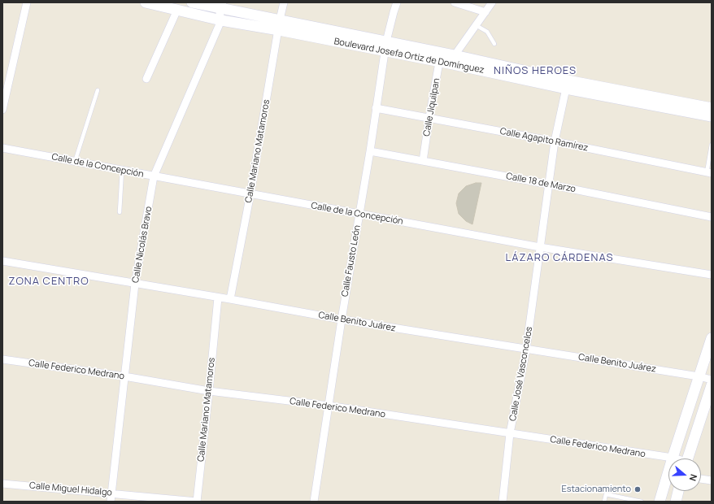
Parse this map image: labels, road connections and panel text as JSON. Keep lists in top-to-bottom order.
{
  "streets": {
    "street": [
      "Boulevard Josefa Ortiz de Domínguez",
      "Calle Jiquilpan",
      "Calle Agapito Ramírez",
      "Calle Mariano Matamoros",
      "Calle de la Concepción",
      "Calle 18 de Marzo",
      "Calle Nicolás Bravo",
      "Calle Fausto León",
      "Calle Benito Juárez",
      "Calle Federico Medrano",
      "Calle José Vasconcelos",
      "Calle Miguel Hidalgo"
    ]
  },
  "crossings": [
    ["Boulevard Josefa Ortiz de Domínguez", "Calle Jiquilpan"],
    ["Boulevard Josefa Ortiz de Domínguez", "Calle Mariano Matamoros"],
    ["Boulevard Josefa Ortiz de Domínguez", "Calle Nicolás Bravo"],
    ["Boulevard Josefa Ortiz de Domínguez", "Calle Fausto León"],
    ["Boulevard Josefa Ortiz de Domínguez", "Calle José Vasconcelos"],
    ["Calle Jiquilpan", "Calle Agapito Ramírez"],
    ["Calle Jiquilpan", "Calle 18 de Marzo"],
    ["Calle Agapito Ramírez", "Calle Fausto León"],
    ["Calle Agapito Ramírez", "Calle José Vasconcelos"],
    ["Calle Mariano Matamoros", "Calle de la Concepción"],
    ["Calle Mariano Matamoros", "Calle Benito Juárez"],
    ["Calle Mariano Matamoros", "Calle Federico Medrano"],
    ["Calle Mariano Matamoros", "Calle Miguel Hidalgo"],
    ["Calle de la Concepción", "Calle Nicolás Bravo"],
    ["Calle de la Concepción", "Calle Fausto León"],
    ["Calle de la Concepción", "Calle José Vasconcelos"],
    ["Calle 18 de Marzo", "Calle Fausto León"],
    ["Calle 18 de Marzo", "Calle José Vasconcelos"],
    ["Calle Nicolás Bravo", "Calle Benito Juárez"],
    ["Calle Nicolás Bravo", "Calle Federico Medrano"],
    ["Calle Nicolás Bravo", "Calle Miguel Hidalgo"],
    ["Calle Fausto León", "Calle Benito Juárez"],
    ["Calle Fausto León", "Calle Federico Medrano"],
    ["Calle Benito Juárez", "Calle José Vasconcelos"],
    ["Calle Federico Medrano", "Calle José Vasconcelos"]
  ],
  "districts": ["NIÑOS HEROES", "LÁZARO CÁRDENAS", "ZONA CENTRO"],
  "places": ["Estacionamiento"],
  "north": "right"
}
